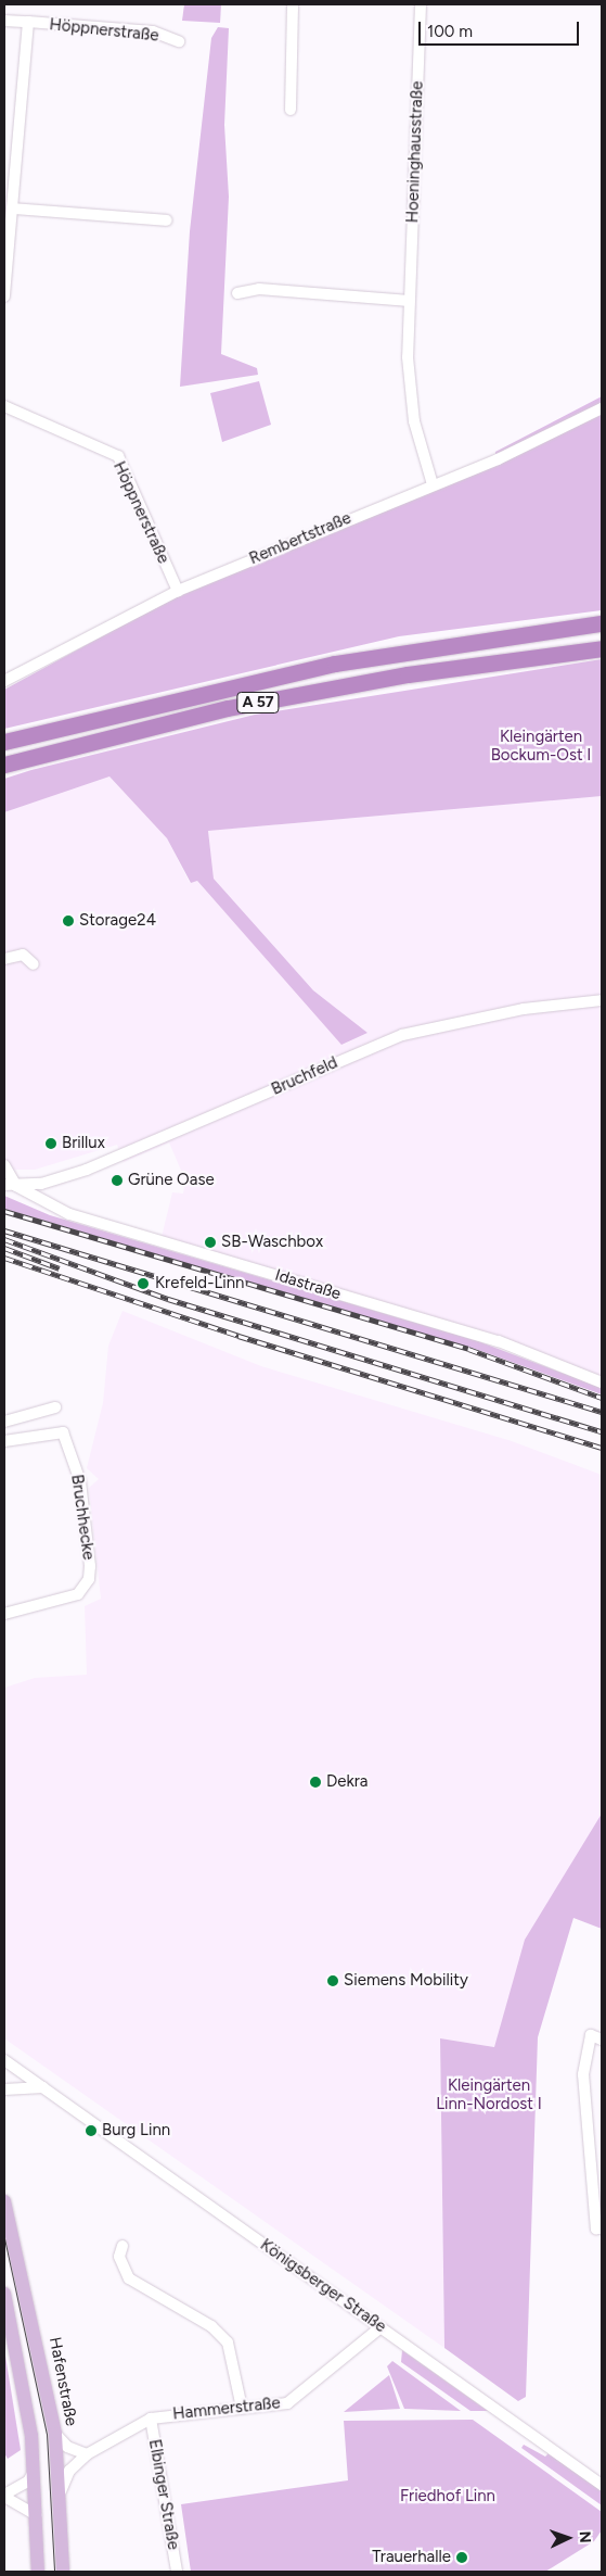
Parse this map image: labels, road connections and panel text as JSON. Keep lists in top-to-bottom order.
{
  "streets": {
    "highway": ["A 57"],
    "main road": ["Hafenstraße"],
    "street": [
      "Höppnerstraße",
      "Hoeninghausstraße",
      "Rembertstraße",
      "Bruchfeld",
      "Idastraße",
      "Bruchhecke",
      "Königsberger Straße",
      "Hammerstraße",
      "Elbinger Straße"
    ]
  },
  "crossings": [
    ["Höppnerstraße", "Rembertstraße"],
    ["Hoeninghausstraße", "Rembertstraße"],
    ["Bruchfeld", "Idastraße"],
    ["Königsberger Straße", "Hammerstraße"],
    ["Hafenstraße", "Hammerstraße"],
    ["Hammerstraße", "Elbinger Straße"]
  ],
  "parks": ["Kleingärten Bockum-Ost I", "Kleingärten Linn-Nordost I", "Friedhof Linn"],
  "places": [
    "Storage24",
    "Brillux",
    "Grüne Oase",
    "SB-Waschbox",
    "Krefeld-Linn",
    "Dekra",
    "Siemens Mobility",
    "Burg Linn",
    "Trauerhalle"
  ],
  "scale_bar": "100 m",
  "north": "right"
}
